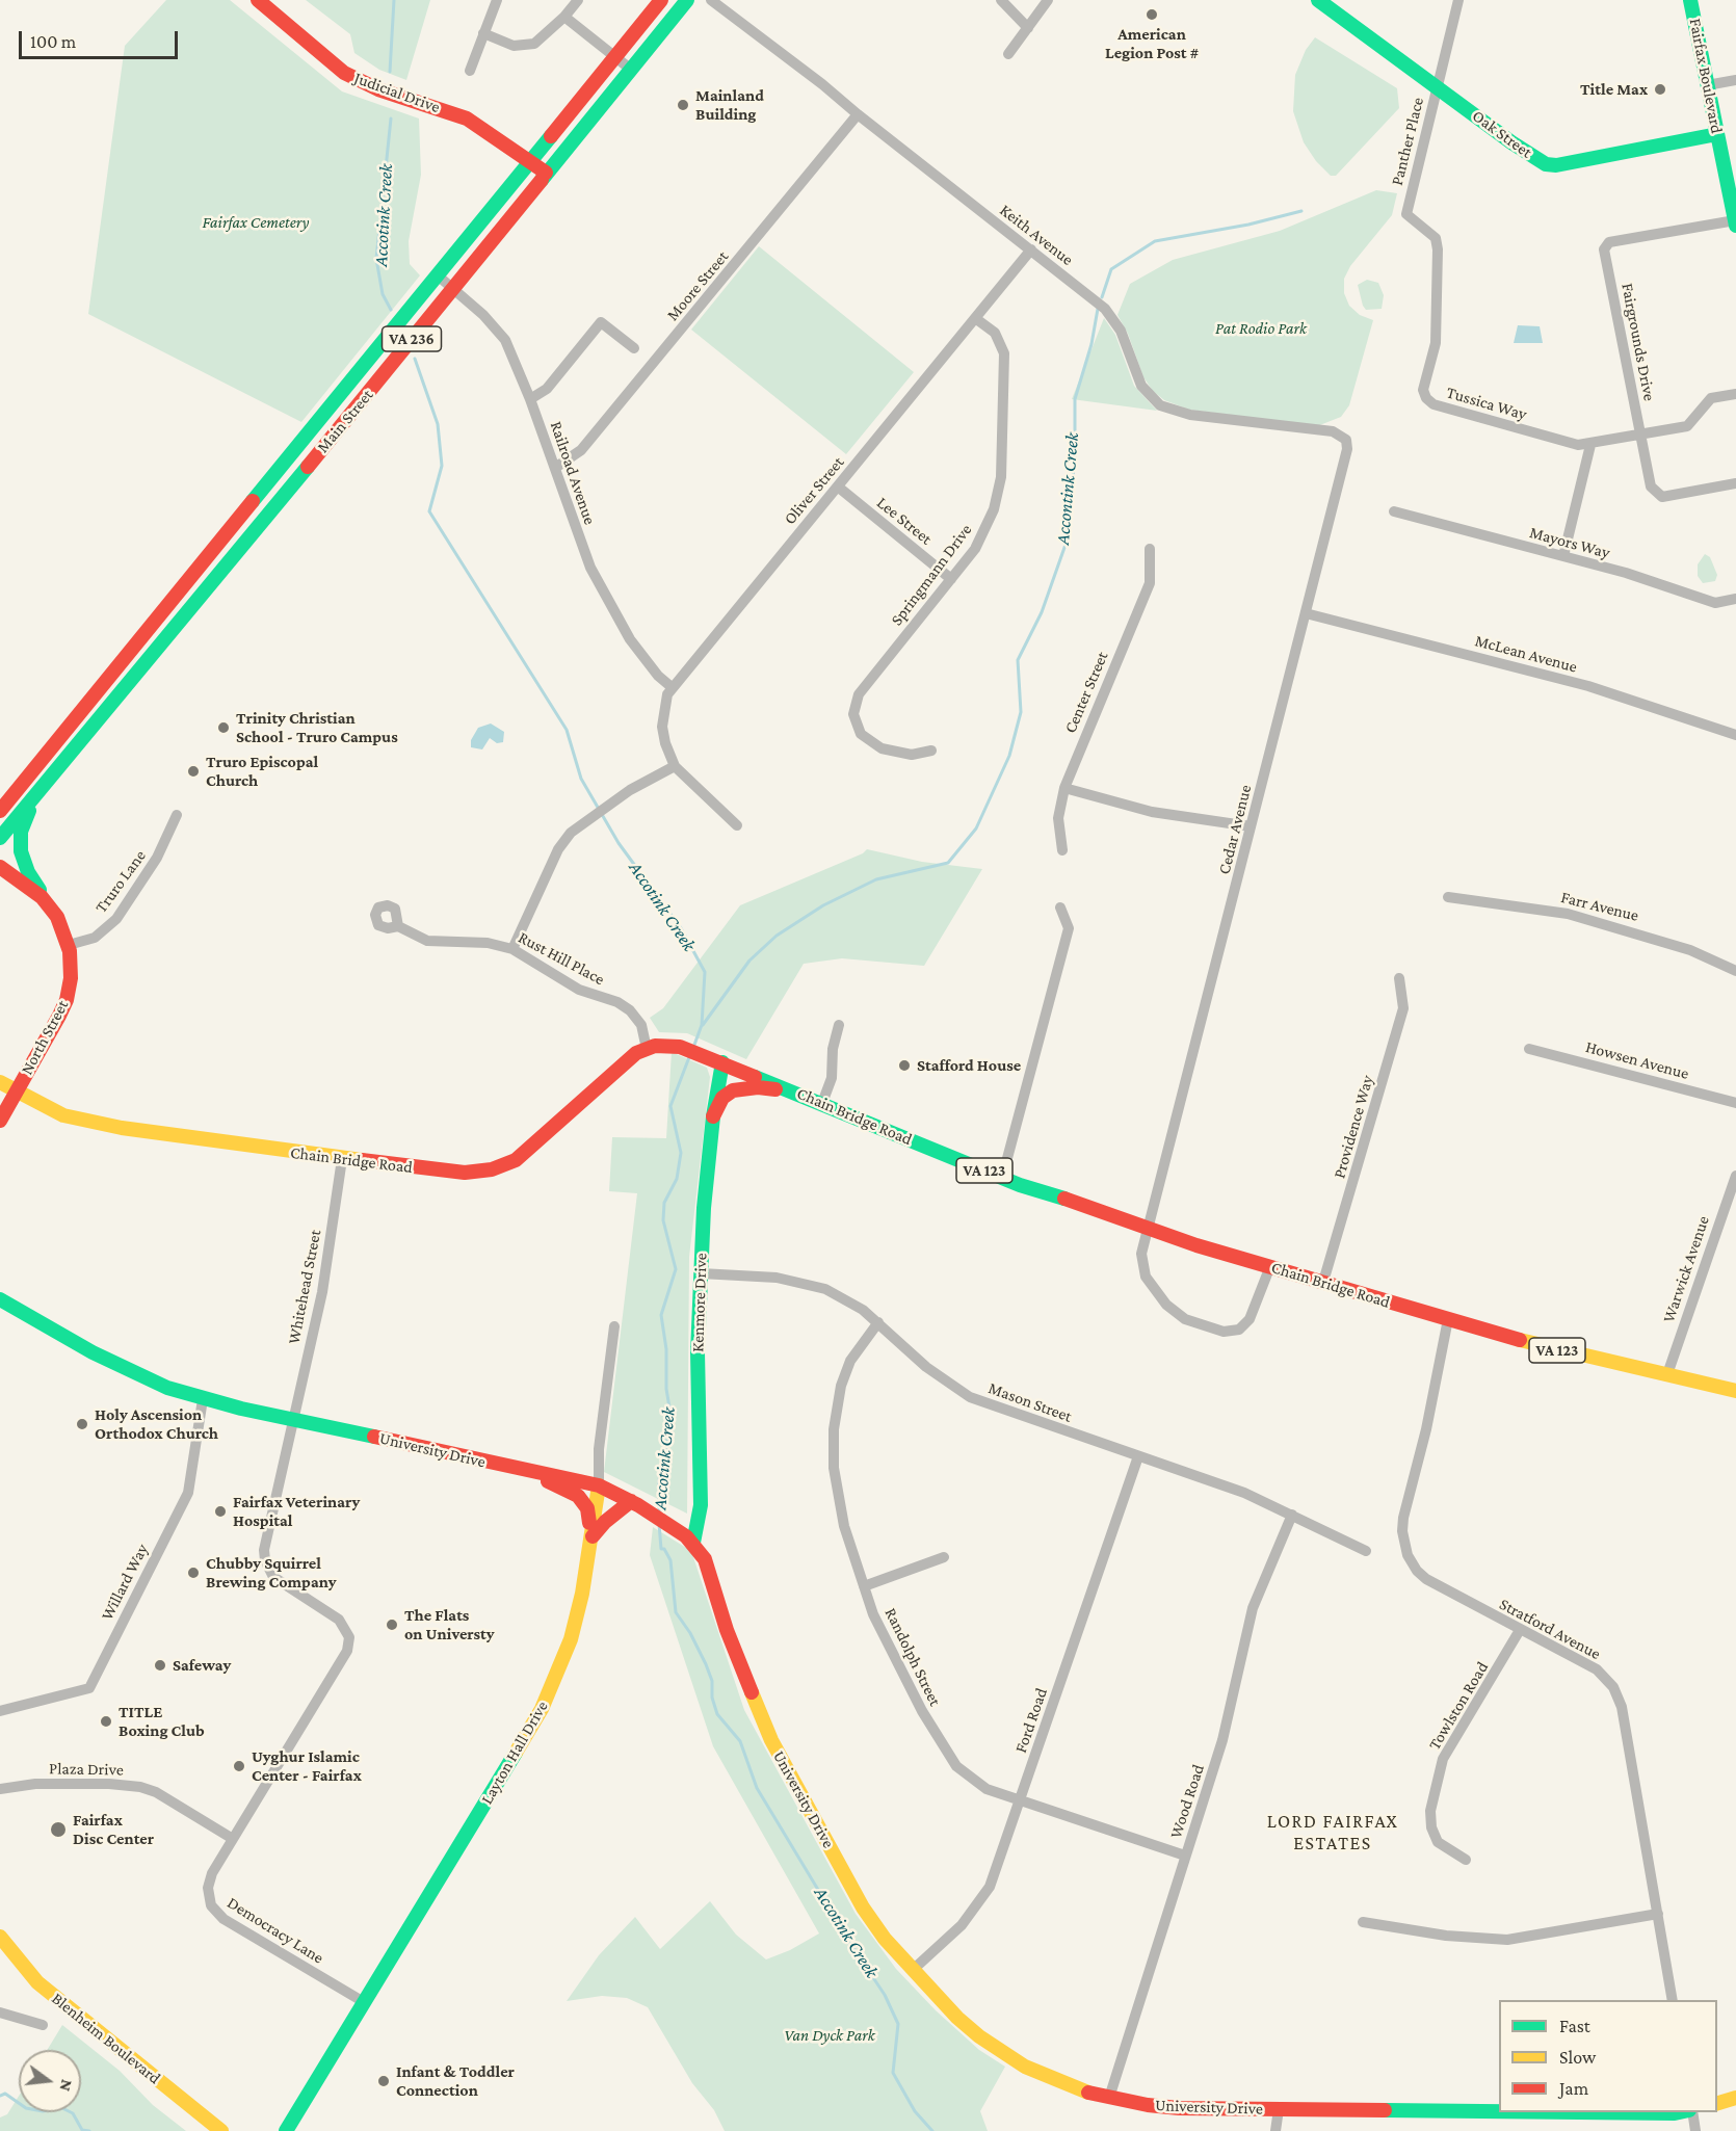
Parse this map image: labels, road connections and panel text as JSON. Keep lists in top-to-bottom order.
{
  "streets": {
    "main road": [
      "Fairfax Boulevard",
      "Judicial Drive",
      "Oak Street",
      "VA 236",
      "Main Street",
      "North Street",
      "Chain Bridge Road",
      "VA 123",
      "Kenmore Drive",
      "University Drive",
      "Layton Hall Drive",
      "Blenheim Boulevard"
    ],
    "street": [
      "Panther Place",
      "Keith Avenue",
      "Moore Street",
      "Fairgrounds Drive",
      "Tussica Way",
      "Railroad Avenue",
      "Oliver Street",
      "Lee Street",
      "Mayors Way",
      "Springmann Drive",
      "McLean Avenue",
      "Center Street",
      "Cedar Avenue",
      "Truro Lane",
      "Farr Avenue",
      "Rust Hill Place",
      "Howsen Avenue",
      "Providence Way",
      "Warwick Avenue",
      "Whitehead Street",
      "Mason Street",
      "Willard Way",
      "Stratford Avenue",
      "Randolph Street",
      "Towlston Road",
      "Ford Road",
      "Plaza Drive",
      "Wood Road",
      "Democracy Lane"
    ]
  },
  "crossings": [
    ["Fairfax Boulevard", "Oak Street"],
    ["Fairfax Boulevard", "Fairgrounds Drive"],
    ["Judicial Drive", "Main Street"],
    ["Oak Street", "Panther Place"],
    ["Panther Place", "Tussica Way"],
    ["Keith Avenue", "Moore Street"],
    ["Keith Avenue", "Oliver Street"],
    ["Keith Avenue", "Cedar Avenue"],
    ["Moore Street", "Railroad Avenue"],
    ["Fairgrounds Drive", "Tussica Way"],
    ["Main Street", "Railroad Avenue"],
    ["Railroad Avenue", "Oliver Street"],
    ["Oliver Street", "Lee Street"],
    ["Oliver Street", "Springmann Drive"],
    ["Lee Street", "Springmann Drive"],
    ["McLean Avenue", "Cedar Avenue"],
    ["Cedar Avenue", "Chain Bridge Road"],
    ["Truro Lane", "North Street"],
    ["Rust Hill Place", "Chain Bridge Road"],
    ["North Street", "Chain Bridge Road"],
    ["Chain Bridge Road", "Providence Way"],
    ["Chain Bridge Road", "Warwick Avenue"],
    ["Chain Bridge Road", "Whitehead Street"],
    ["Chain Bridge Road", "Kenmore Drive"],
    ["Chain Bridge Road", "Stratford Avenue"],
    ["Whitehead Street", "University Drive"],
    ["Whitehead Street", "Democracy Lane"],
    ["Kenmore Drive", "Mason Street"],
    ["Kenmore Drive", "University Drive"],
    ["Mason Street", "Randolph Street"],
    ["Mason Street", "Ford Road"],
    ["Mason Street", "Wood Road"],
    ["University Drive", "Willard Way"],
    ["University Drive", "Ford Road"],
    ["University Drive", "Layton Hall Drive"],
    ["University Drive", "Wood Road"],
    ["University Drive", "Democracy Lane"],
    ["Stratford Avenue", "Towlston Road"],
    ["Randolph Street", "Ford Road"],
    ["Randolph Street", "Wood Road"],
    ["Layton Hall Drive", "Democracy Lane"],
    ["Plaza Drive", "Democracy Lane"]
  ],
  "districts": ["LORD FAIRFAX ESTATES"],
  "water": ["Accotink Creek", "Accontink Creek"],
  "parks": ["Fairfax Cemetery", "Pat Rodio Park", "Van Dyck Park"],
  "places": [
    "American Legion Post #",
    "Title Max",
    "Mainland Building",
    "Trinity Christian School - Truro Campus",
    "Truro Episcopal Church",
    "Stafford House",
    "Holy Ascension Orthodox Church",
    "Fairfax Veterinary Hospital",
    "Chubby Squirrel Brewing Company",
    "The Flats on Universty",
    "Safeway",
    "TITLE Boxing Club",
    "Uyghur Islamic Center - Fairfax",
    "Fairfax Disc Center",
    "Infant & Toddler Connection"
  ],
  "legend": ["Fast", "Slow", "Jam"],
  "scale_bar": "100 m",
  "north": "right"
}
